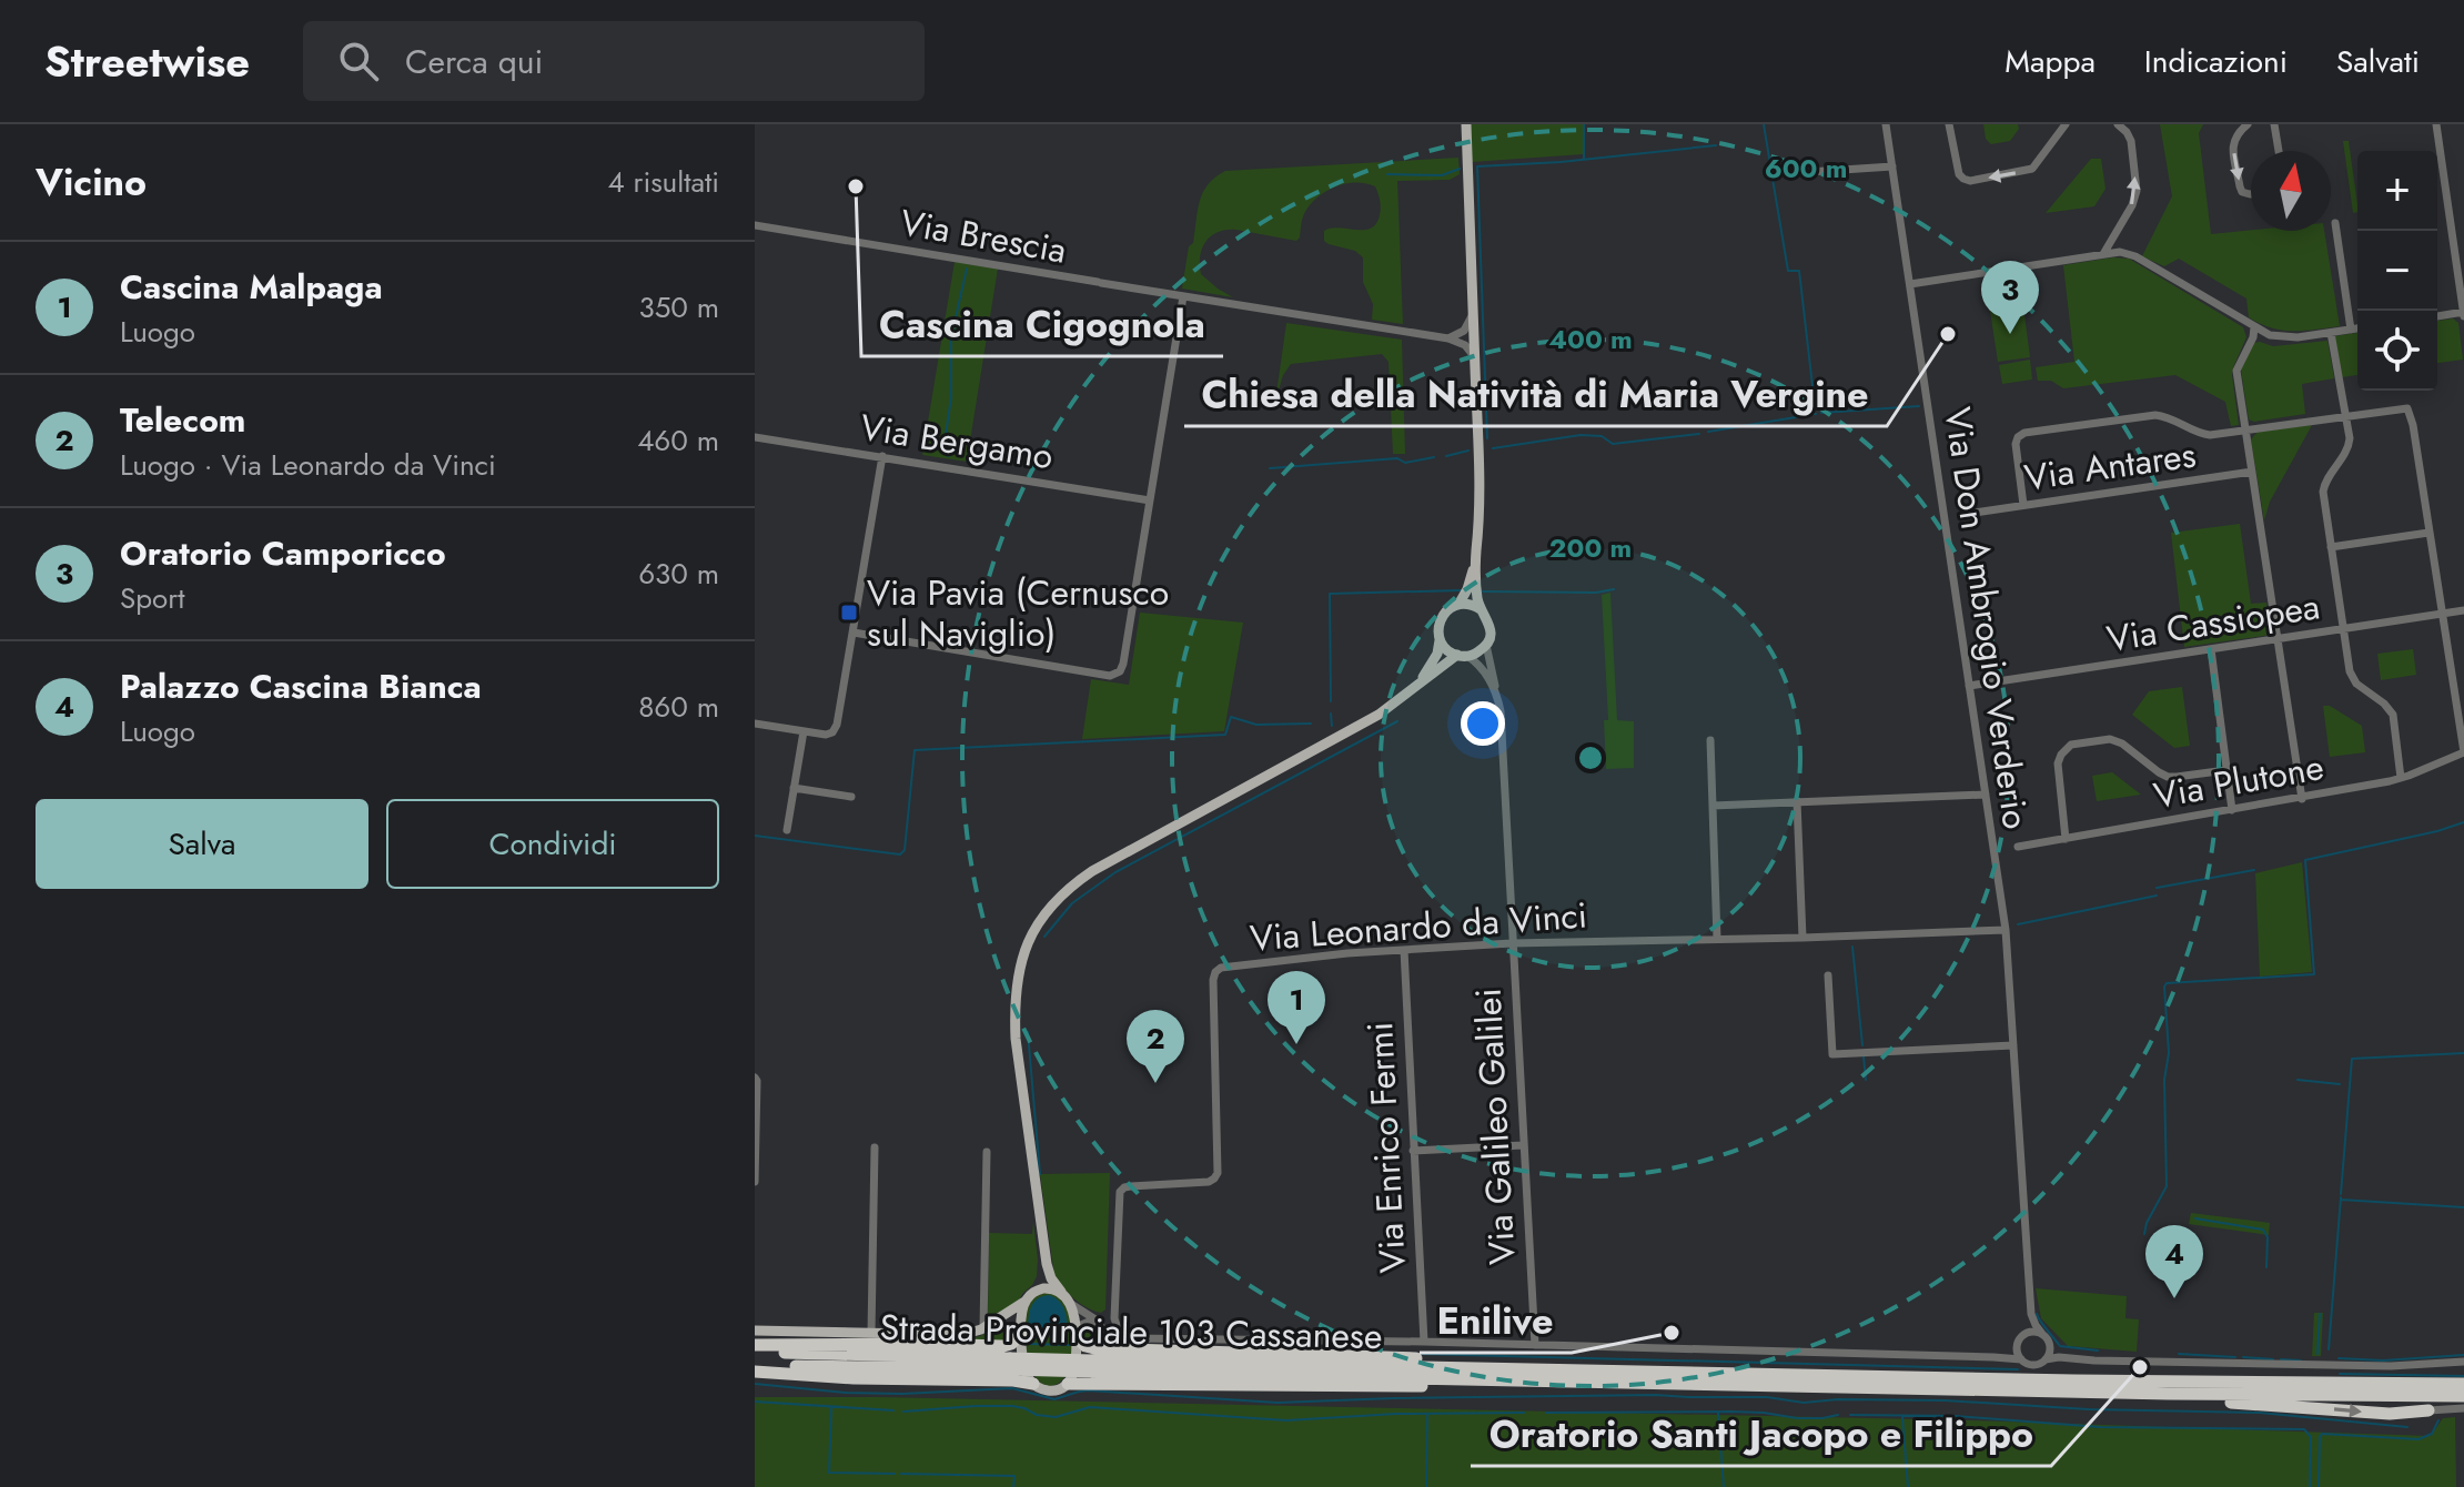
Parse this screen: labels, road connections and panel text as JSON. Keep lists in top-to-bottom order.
{
  "streets": {
    "highway": ["Strada Provinciale 103 Cassanese"],
    "street": [
      "Via Brescia",
      "Via Bergamo",
      "Via Antares",
      "Via Don Ambrogio Verderio",
      "Via Cassiopea",
      "Via Plutone",
      "Via Leonardo da Vinci",
      "Via Galileo Galilei",
      "Via Enrico Fermi"
    ]
  },
  "crossings": [
    ["Via Don Ambrogio Verderio", "Via Cassiopea"],
    ["Via Don Ambrogio Verderio", "Via Leonardo da Vinci"],
    ["Via Leonardo da Vinci", "Via Galileo Galilei"],
    ["Via Leonardo da Vinci", "Via Enrico Fermi"]
  ],
  "places": {
    "other": [
      "Cascina Cigognola",
      "Chiesa della Natività di Maria Vergine",
      "Enilive",
      "Oratorio Santi Jacopo e Filippo"
    ],
    "transit": ["Via Pavia (Cernusco sul Naviglio)"]
  },
  "north": "top",
  "page": {
    "header": "Streetwise",
    "search": "Cerca qui",
    "nav": ["Mappa", "Indicazioni", "Salvati"],
    "heading": ["Vicino", "4 risultati"],
    "map_buttons": ["+", "−"],
    "list": [
      {
        "mark": "1",
        "name": "Cascina Malpaga",
        "note": "Luogo",
        "value": "350 m"
      },
      {
        "mark": "2",
        "name": "Telecom",
        "note": "Luogo · Via Leonardo da Vinci",
        "value": "460 m"
      },
      {
        "mark": "3",
        "name": "Oratorio Camporicco",
        "note": "Sport",
        "value": "630 m"
      },
      {
        "mark": "4",
        "name": "Palazzo Cascina Bianca",
        "note": "Luogo",
        "value": "860 m"
      }
    ],
    "pins": [
      "3",
      "1",
      "2",
      "4"
    ],
    "buttons": ["Salva", "Condividi"]
  },
  "rings": ["600 m", "400 m", "200 m"]
}
